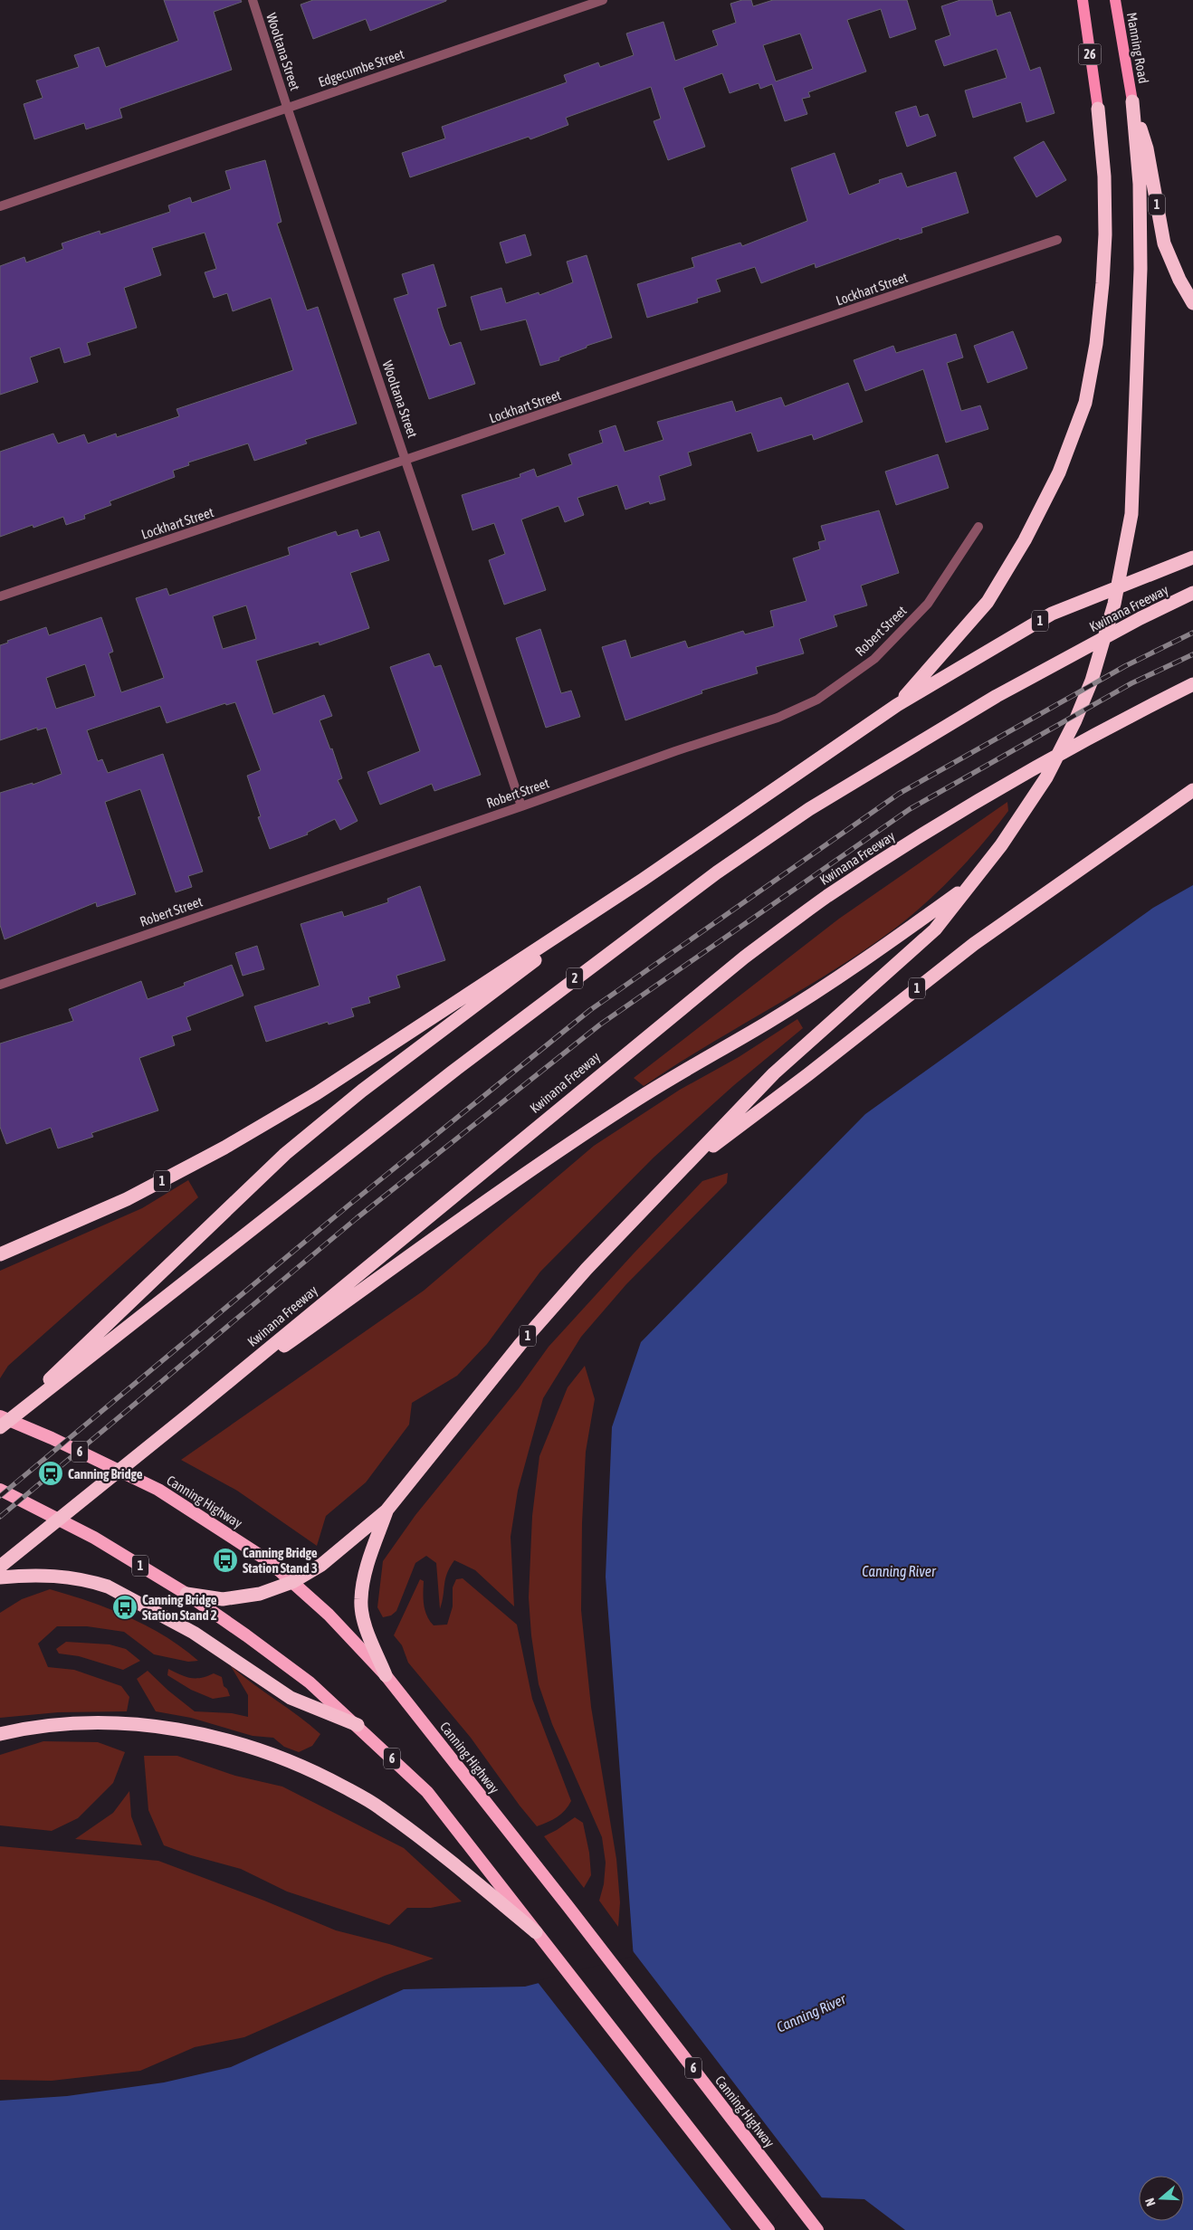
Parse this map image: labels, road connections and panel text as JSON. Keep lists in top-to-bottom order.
{
  "streets": {
    "highway": [
      "1",
      "Kwinana Freeway",
      "2",
      "6",
      "Canning Highway"
    ],
    "main road": ["Manning Road", "26"],
    "street": [
      "Wooltana Street",
      "Edgecumbe Street",
      "Lockhart Street",
      "Robert Street"
    ]
  },
  "crossings": [
    ["Manning Road", "1"],
    ["Wooltana Street", "Edgecumbe Street"],
    ["Wooltana Street", "Lockhart Street"],
    ["Wooltana Street", "Robert Street"],
    ["1", "6"],
    ["1", "Canning Highway"]
  ],
  "water": ["Canning River"],
  "places": {
    "station": ["Canning Bridge"],
    "bus stop": ["Canning Bridge Station Stand 3", "Canning Bridge Station Stand 2"]
  },
  "north": "left"
}
